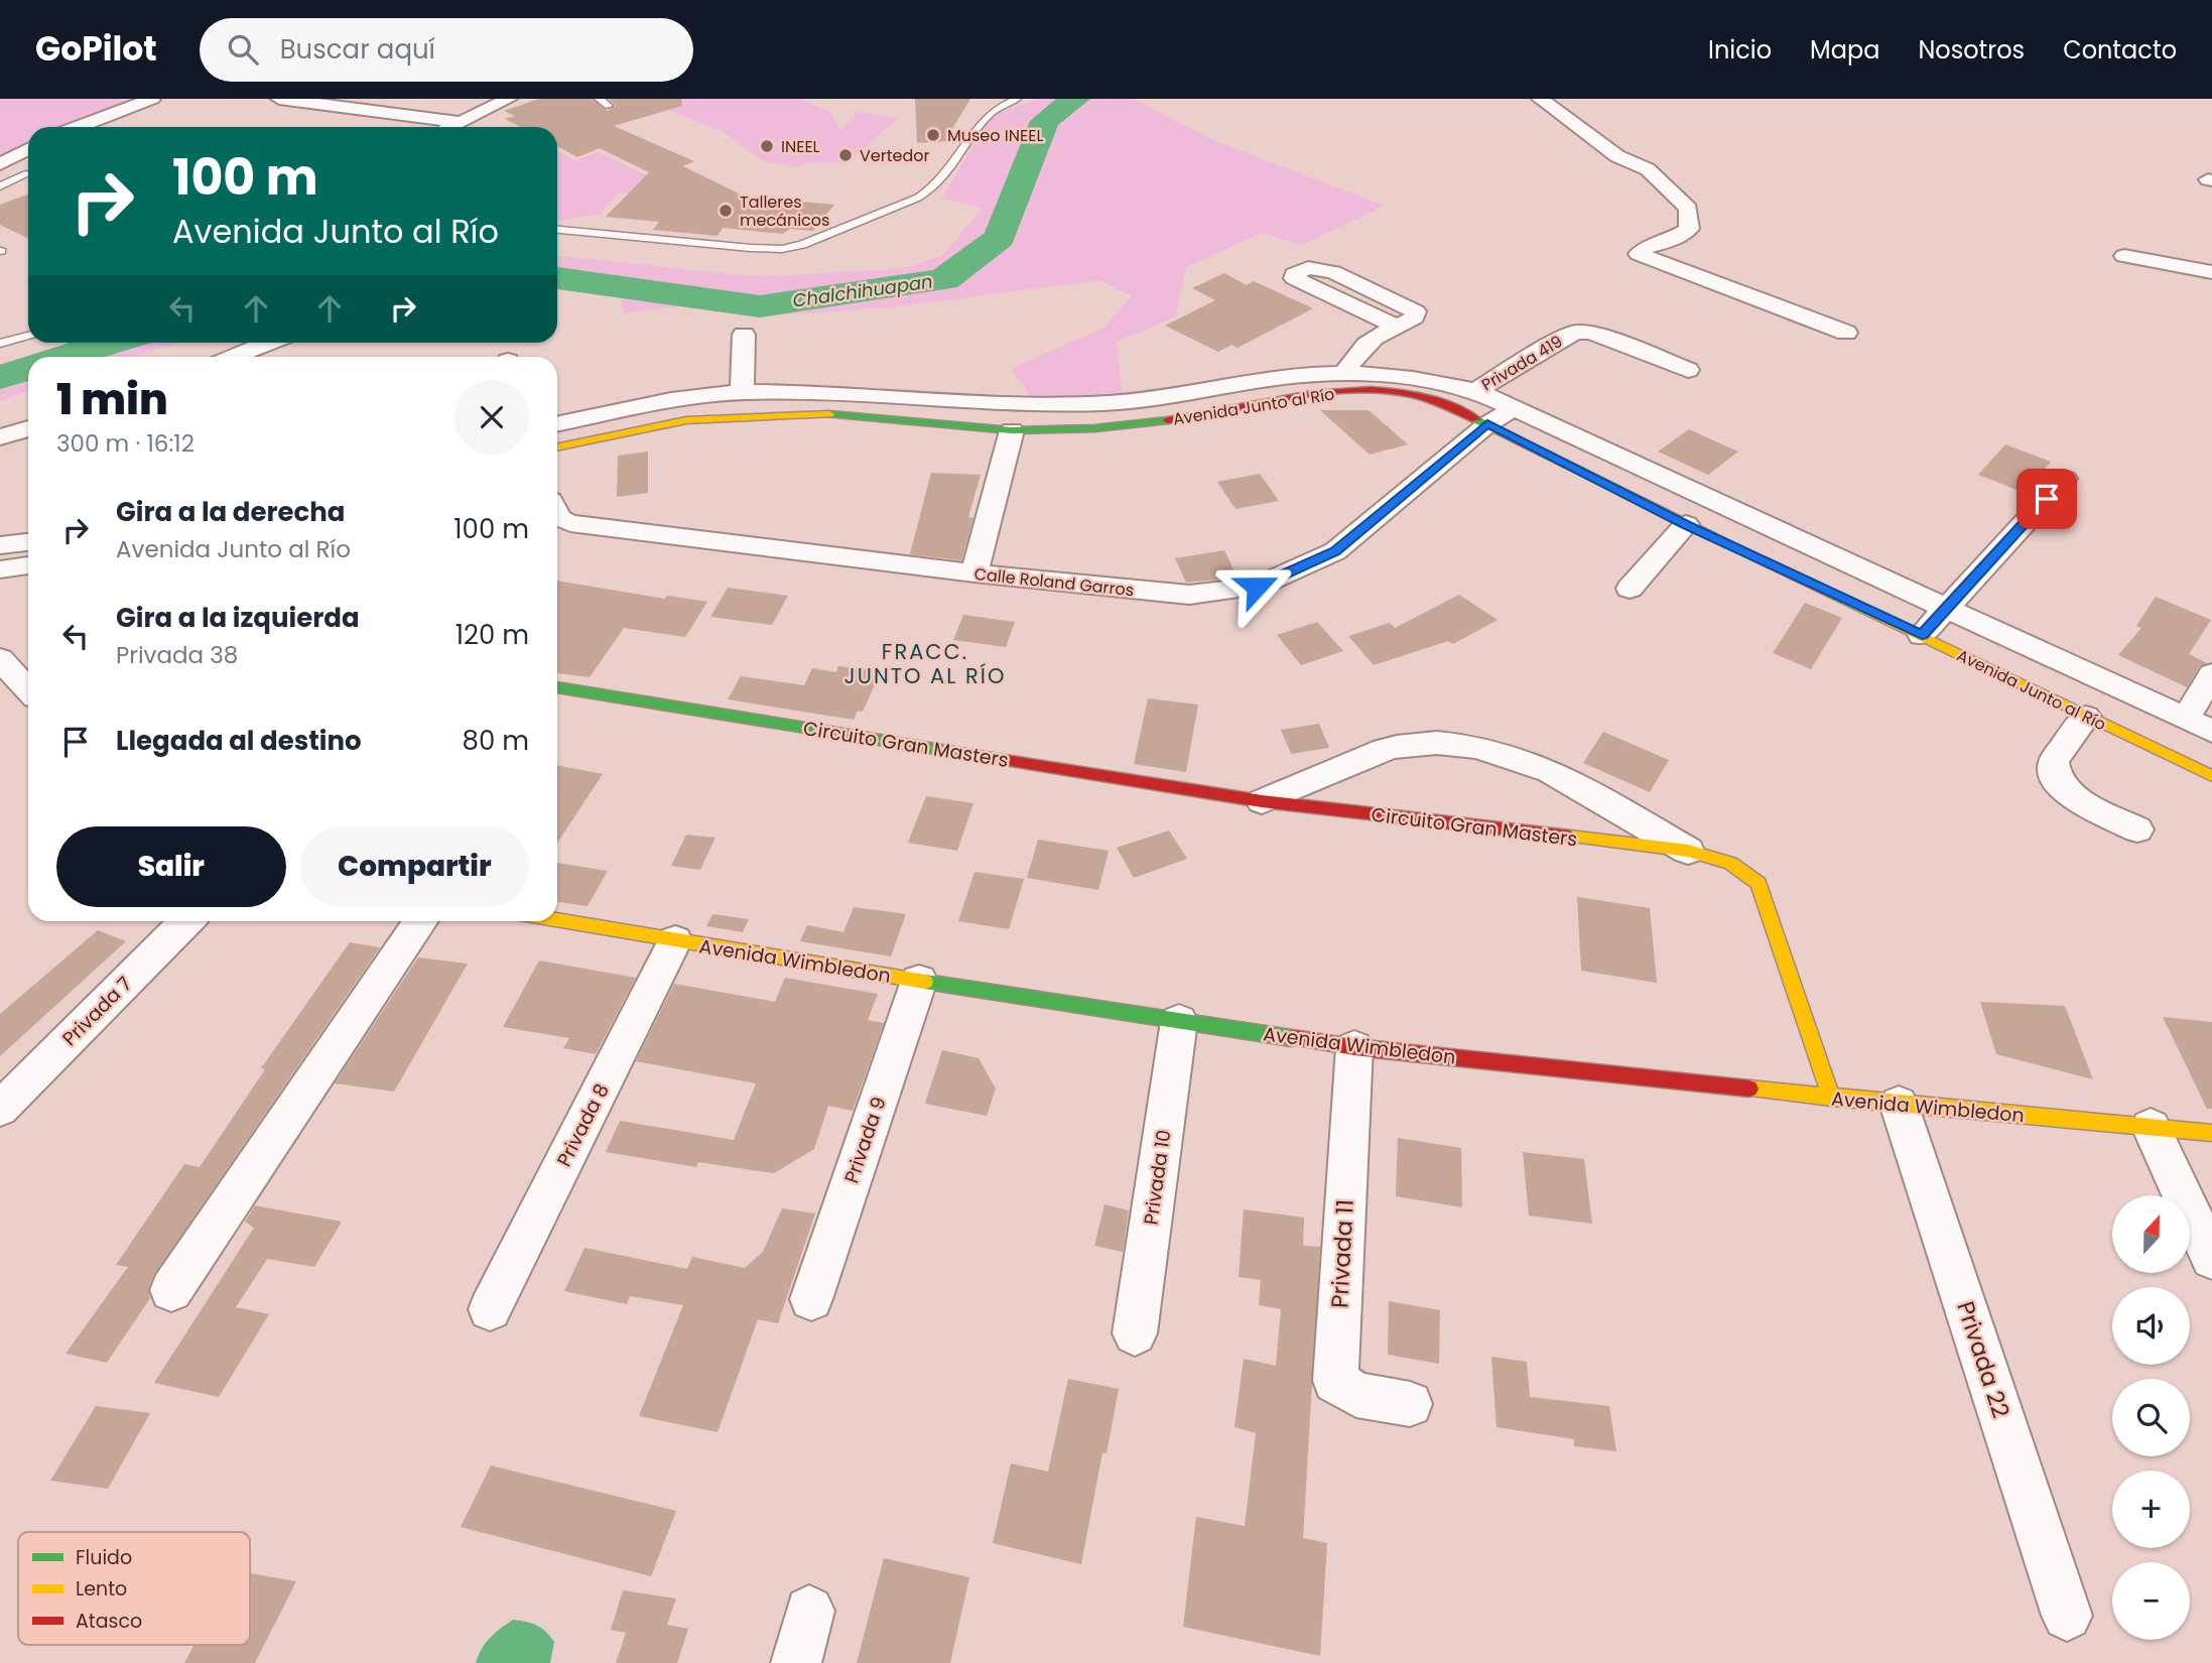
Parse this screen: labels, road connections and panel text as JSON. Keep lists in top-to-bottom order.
{
  "streets": {
    "street": [
      "Privada 419",
      "Avenida Junto al Río",
      "Calle Roland Garros",
      "Circuito Gran Masters",
      "Avenida Wimbledon",
      "Privada 7",
      "Privada 8",
      "Privada 9",
      "Privada 10",
      "Privada 11",
      "Privada 22"
    ]
  },
  "crossings": [
    ["Privada 419", "Avenida Junto al Río"],
    ["Avenida Junto al Río", "Calle Roland Garros"],
    ["Circuito Gran Masters", "Avenida Wimbledon"],
    ["Avenida Wimbledon", "Privada 8"],
    ["Avenida Wimbledon", "Privada 9"],
    ["Avenida Wimbledon", "Privada 10"],
    ["Avenida Wimbledon", "Privada 11"],
    ["Avenida Wimbledon", "Privada 22"]
  ],
  "districts": ["FRACC. JUNTO AL RÍO"],
  "water": ["Chalchihuapan"],
  "places": [
    "Museo INEEL",
    "INEEL",
    "Vertedor",
    "Talleres mecánicos"
  ],
  "legend": ["Fluido", "Lento", "Atasco"],
  "north": "top",
  "page": {
    "header": "GoPilot",
    "search": "Buscar aquí",
    "nav": [
      "Inicio",
      "Mapa",
      "Nosotros",
      "Contacto"
    ],
    "turn": ["100 m", "Avenida Junto al Río"],
    "heading": ["1 min", "300 m · 16:12"],
    "list": [
      {
        "name": "Gira a la derecha",
        "note": "Avenida Junto al Río",
        "value": "100 m"
      },
      {
        "name": "Gira a la izquierda",
        "note": "Privada 38",
        "value": "120 m"
      },
      {
        "name": "Llegada al destino",
        "value": "80 m"
      }
    ],
    "buttons": ["Salir", "Compartir"],
    "map_buttons": ["+", "−"]
  }
}
